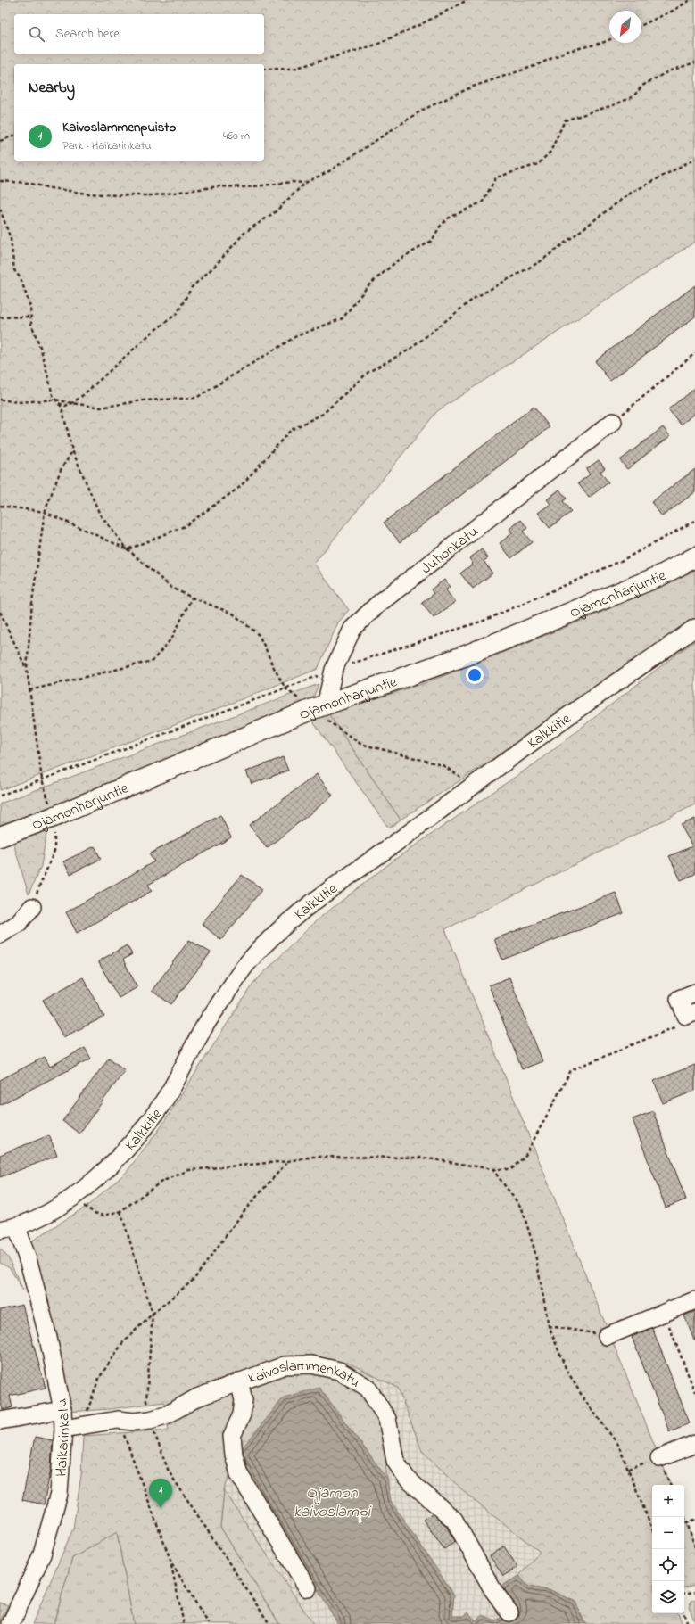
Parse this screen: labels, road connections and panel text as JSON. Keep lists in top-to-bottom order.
{
  "streets": {
    "main road": ["Ojamonharjuntie"],
    "street": [
      "Juhonkatu",
      "Kalkkitie",
      "Kaivoslammenkatu",
      "Haikarinkatu"
    ]
  },
  "crossings": [
    ["Juhonkatu", "Ojamonharjuntie"],
    ["Kalkkitie", "Haikarinkatu"],
    ["Kaivoslammenkatu", "Haikarinkatu"]
  ],
  "water": ["Ojamon kaivoslampi"],
  "north": "bottom left",
  "page": {
    "search": "Search here",
    "heading": "Nearby",
    "list": [
      {
        "mark": "1",
        "name": "Kaivoslammenpuisto",
        "note": "Park · Haikarinkatu",
        "value": "460 m"
      }
    ],
    "pins": "1",
    "map_buttons": ["+", "−"]
  }
}
